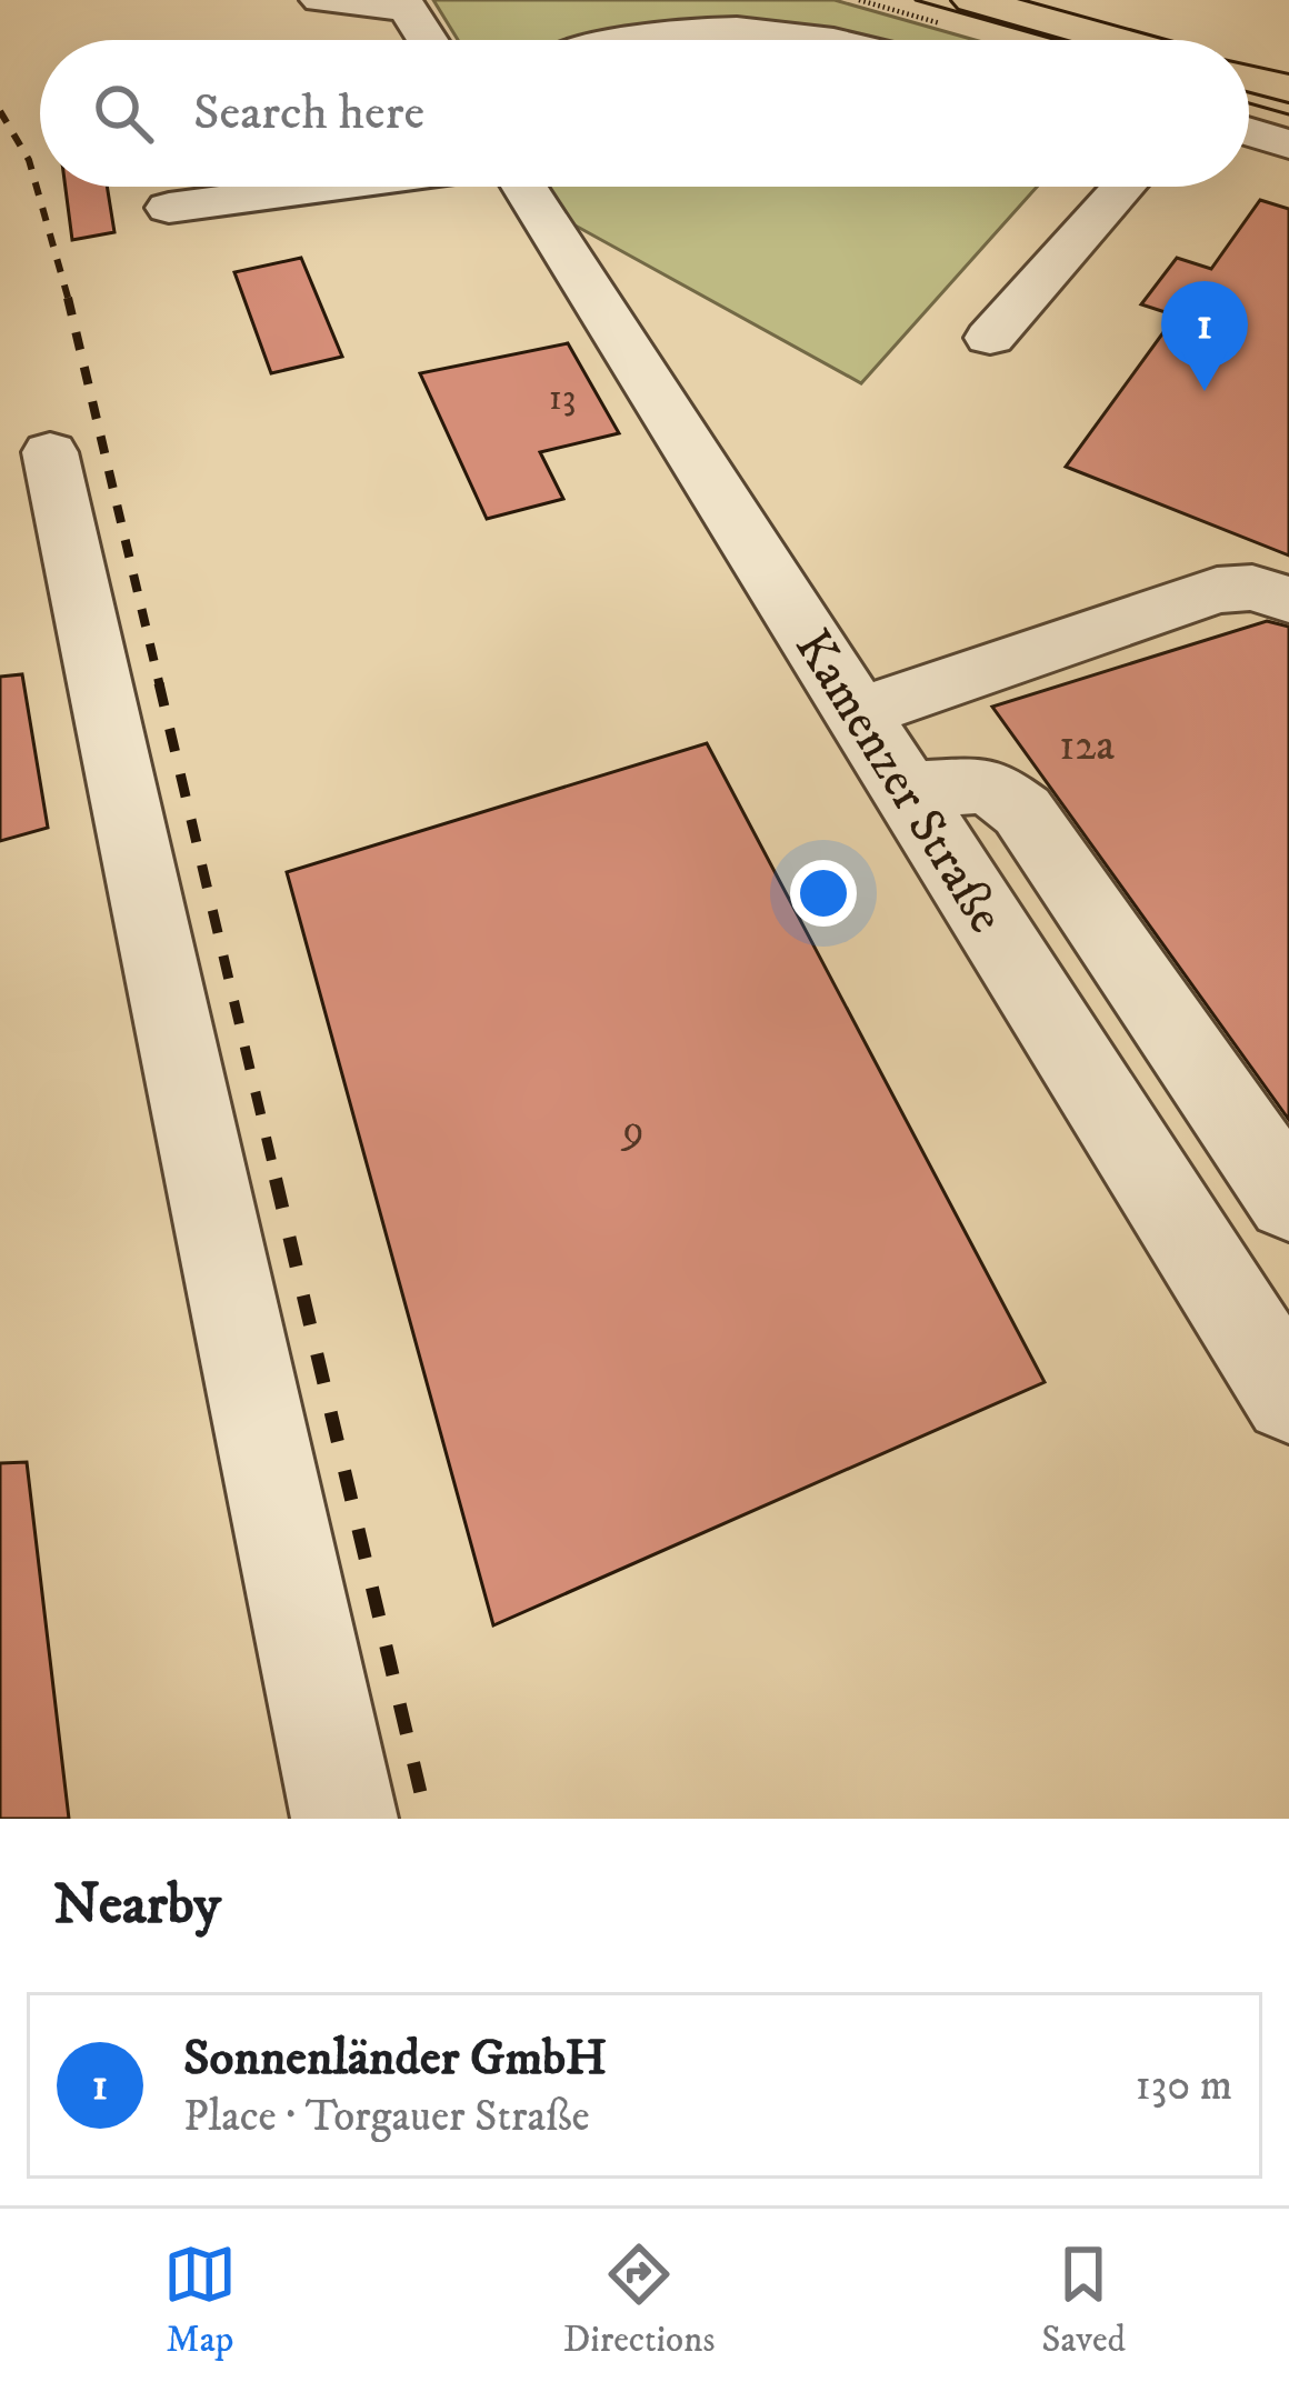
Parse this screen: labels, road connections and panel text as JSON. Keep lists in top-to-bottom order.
{
  "streets": {
    "street": ["Kamenzer Straße"]
  },
  "house_numbers": ["13", "12a", "9"],
  "page": {
    "search": "Search here",
    "pins": "1",
    "heading": "Nearby",
    "list": [
      {
        "mark": "1",
        "name": "Sonnenländer GmbH",
        "note": "Place · Torgauer Straße",
        "value": "130 m"
      }
    ],
    "nav": ["Map", "Directions", "Saved"]
  }
}
